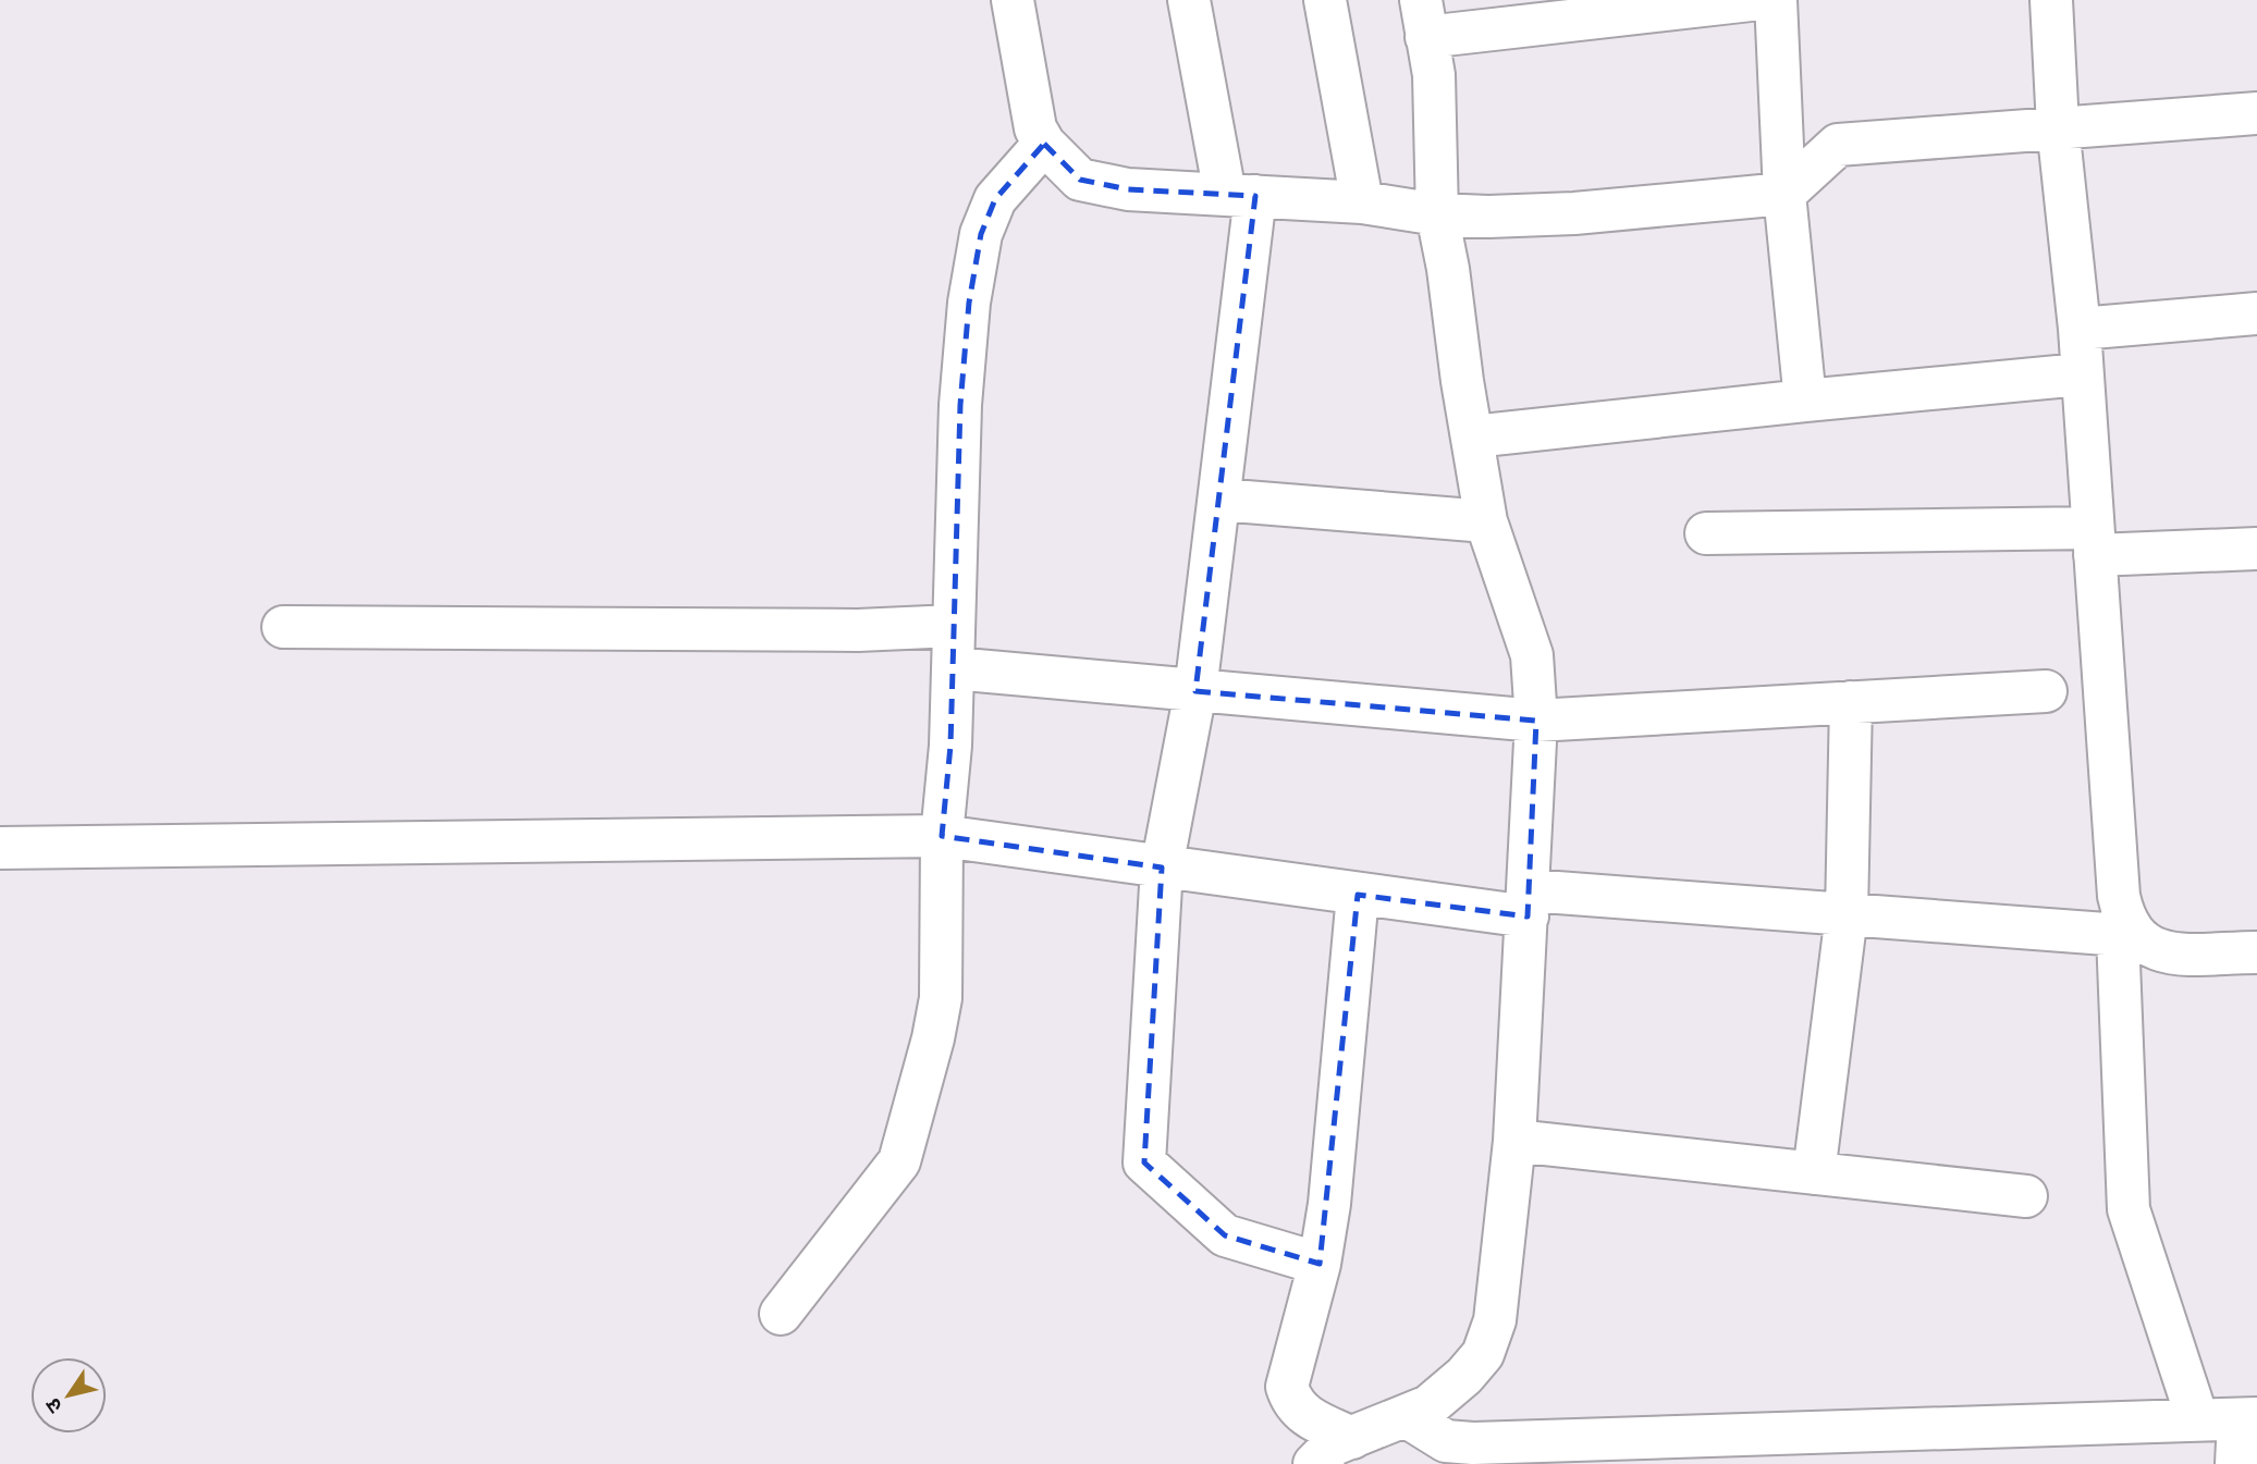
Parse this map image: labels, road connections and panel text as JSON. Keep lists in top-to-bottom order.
{
  "north": "bottom left"
}
